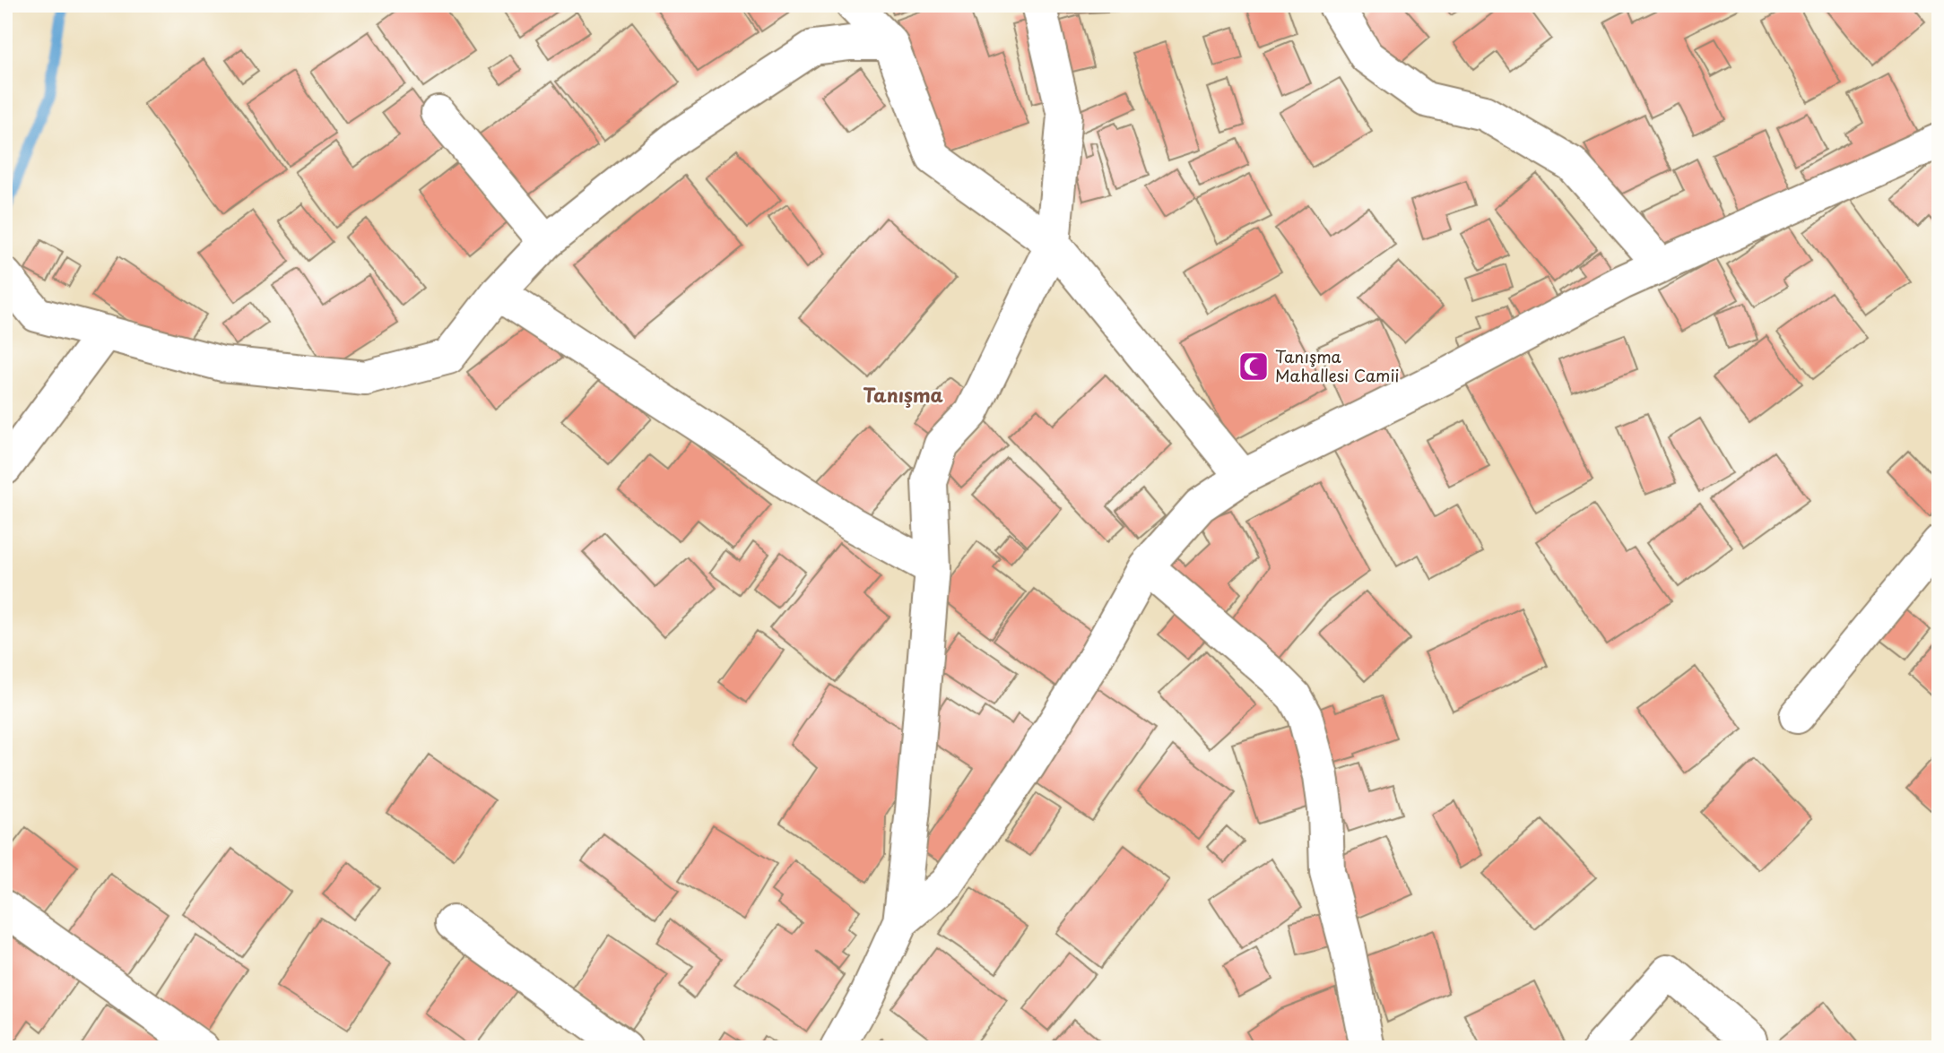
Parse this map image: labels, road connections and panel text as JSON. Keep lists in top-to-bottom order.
{
  "districts": ["Tanışma"],
  "places": {
    "mosque": ["Tanışma Mahallesi Camii"]
  }
}
